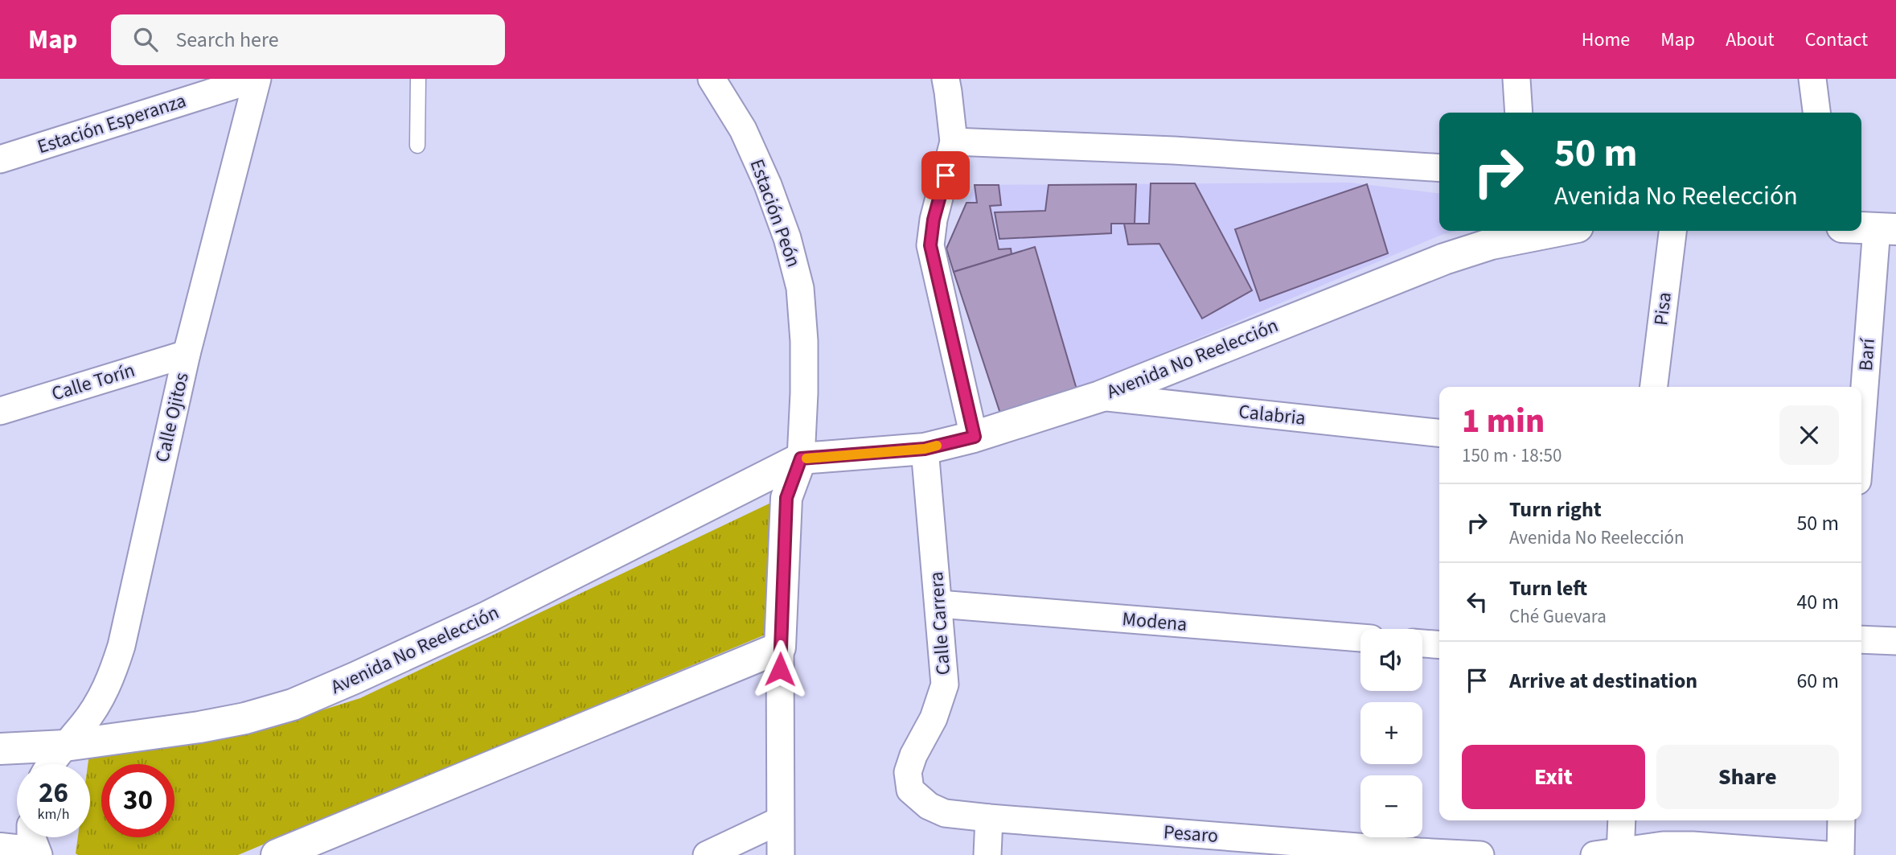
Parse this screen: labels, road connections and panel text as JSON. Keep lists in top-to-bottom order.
{
  "streets": {
    "street": [
      "Estación Esperanza",
      "Estación Peón",
      "Pisa",
      "Barí",
      "Avenida No Reelección",
      "Calle Torín",
      "Calabria",
      "Calle Ojitos",
      "Modena",
      "Calle Carrera",
      "Pesaro"
    ]
  },
  "crossings": [
    ["Estación Esperanza", "Calle Ojitos"],
    ["Estación Peón", "Avenida No Reelección"],
    ["Avenida No Reelección", "Calabria"],
    ["Avenida No Reelección", "Calle Ojitos"],
    ["Avenida No Reelección", "Calle Carrera"],
    ["Calle Torín", "Calle Ojitos"],
    ["Modena", "Calle Carrera"],
    ["Calle Carrera", "Pesaro"]
  ],
  "page": {
    "header": "Map",
    "search": "Search here",
    "nav": [
      "Home",
      "Map",
      "About",
      "Contact"
    ],
    "turn": ["50 m", "Avenida No Reelección"],
    "heading": ["1 min", "150 m · 18:50"],
    "list": [
      {
        "name": "Turn right",
        "note": "Avenida No Reelección",
        "value": "50 m"
      },
      {
        "name": "Turn left",
        "note": "Ché Guevara",
        "value": "40 m"
      },
      {
        "name": "Arrive at destination",
        "value": "60 m"
      }
    ],
    "map_buttons": ["+", "−"],
    "buttons": ["Exit", "Share"],
    "speed": "26 km/h",
    "limit": "30"
  }
}
